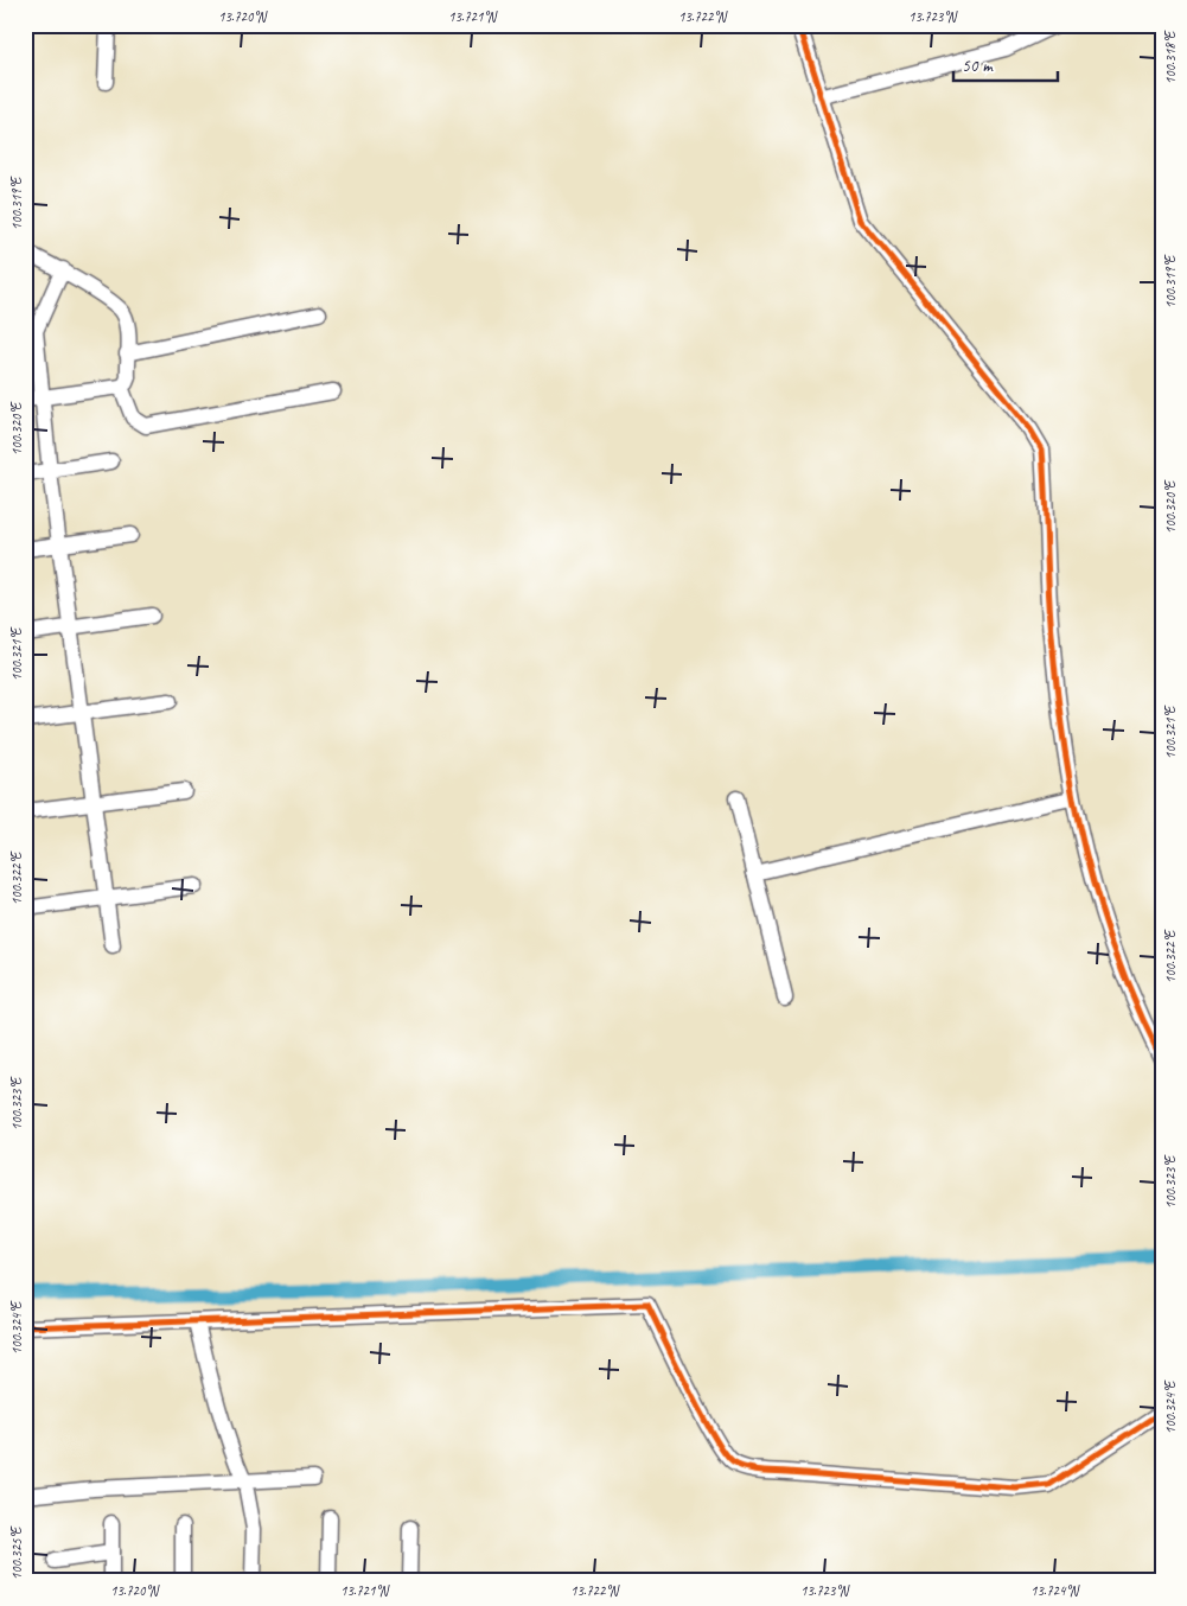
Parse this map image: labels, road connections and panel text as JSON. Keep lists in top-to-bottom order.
{
  "scale_bar": "50 m",
  "coordinates": [
    "13.720°N",
    "13.721°N",
    "13.722°N",
    "13.723°N",
    "100.318°E",
    "100.319°E",
    "100.320°E",
    "100.321°E",
    "100.322°E",
    "100.323°E",
    "100.324°E",
    "100.325°E",
    "13.724°N"
  ]
}
